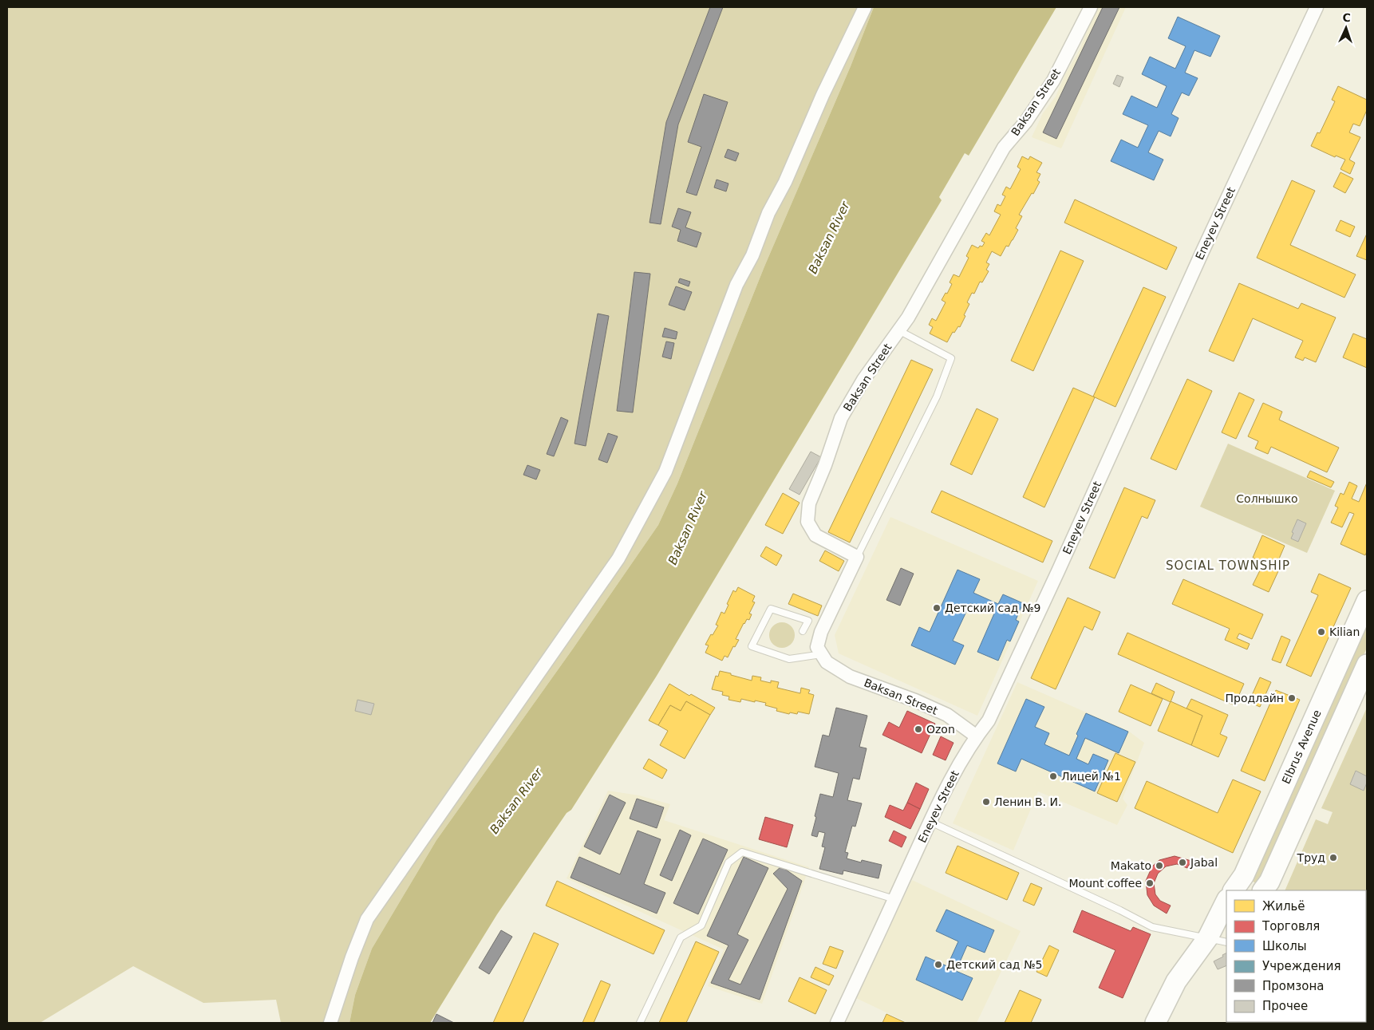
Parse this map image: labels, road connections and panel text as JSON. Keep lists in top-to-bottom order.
{
  "streets": {
    "main road": ["Elbrus Avenue"],
    "street": ["Baksan Street", "Eneyev Street"]
  },
  "crossings": [
    ["Baksan Street", "Eneyev Street"]
  ],
  "districts": ["SOCIAL TOWNSHIP"],
  "water": ["Baksan River"],
  "parks": ["Солнышко"],
  "places": [
    "Детский сад №9",
    "Kilian",
    "Продлайн",
    "Ozon",
    "Лицей №1",
    "Ленин В. И.",
    "Труд",
    "Jabal",
    "Мakato",
    "Mount coffee",
    "Детский сад №5"
  ],
  "legend": [
    "Жильё",
    "Торговля",
    "Школы",
    "Учреждения",
    "Промзона",
    "Прочее"
  ],
  "north": "top"
}
